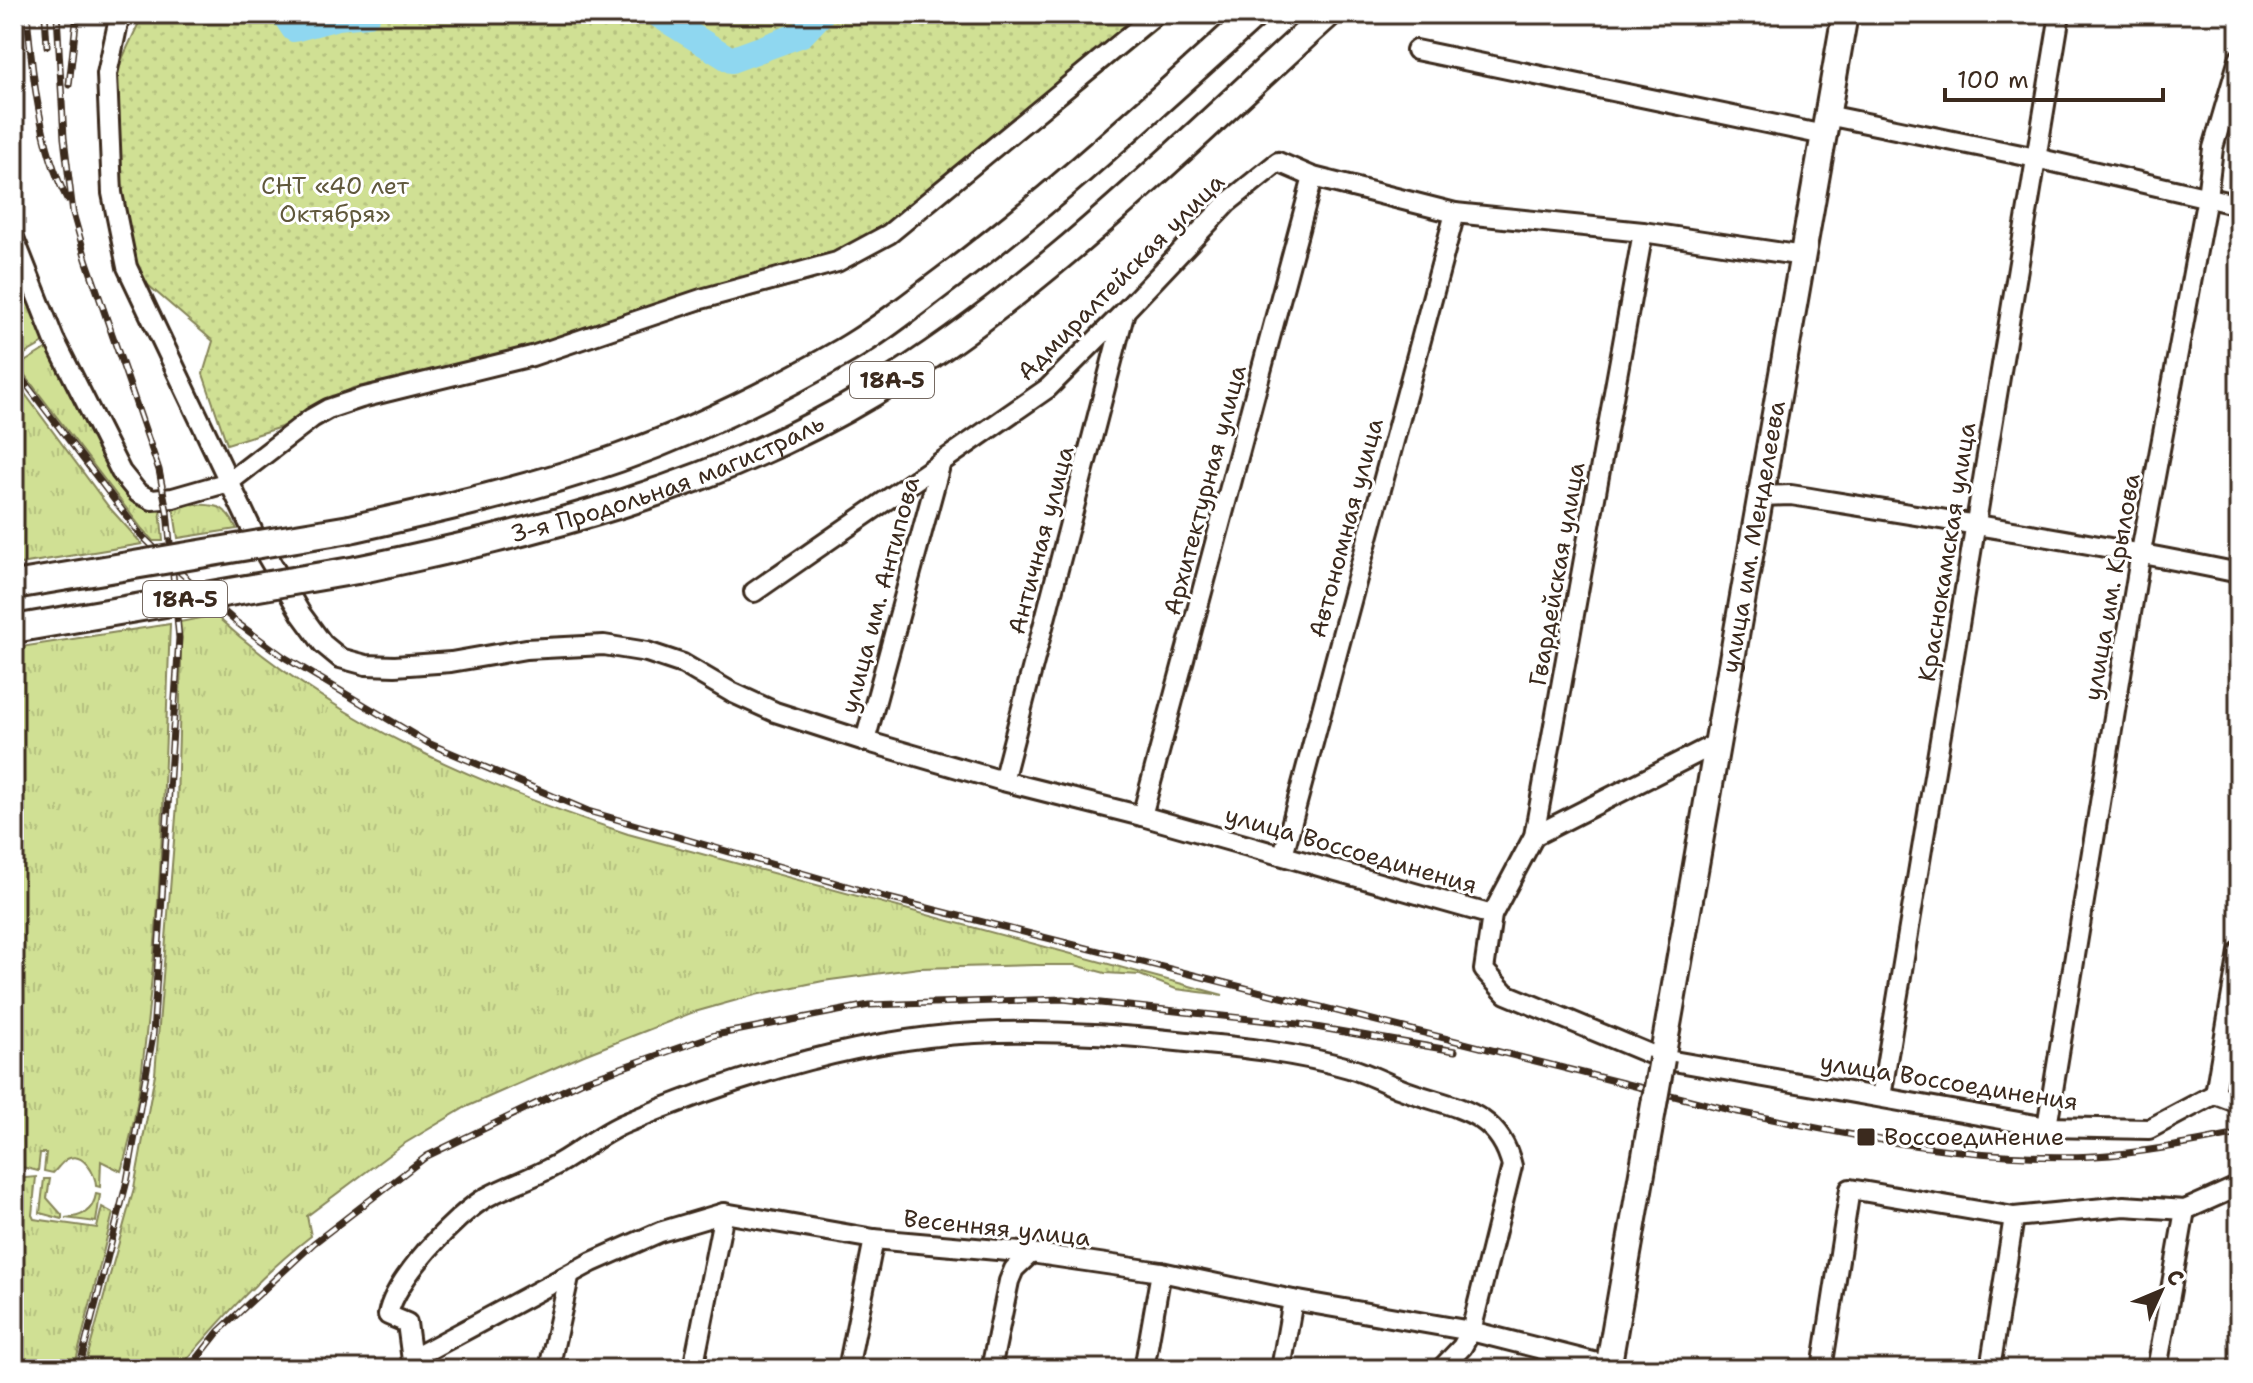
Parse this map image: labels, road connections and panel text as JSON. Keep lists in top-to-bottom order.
{
  "streets": {
    "highway": ["18А-5", "3-я Продольная магистраль"],
    "main road": ["улица им. Менделеева"],
    "street": [
      "Адмиралтейская улица",
      "Архитектурная улица",
      "Автономная улица",
      "Античная улица",
      "Краснокамская улица",
      "Гвардейская улица",
      "улица им. Крылова",
      "улица им. Антипова",
      "улица Воссоединения",
      "Весенняя улица"
    ]
  },
  "crossings": [
    ["Адмиралтейская улица", "Архитектурная улица"],
    ["Адмиралтейская улица", "Автономная улица"],
    ["Адмиралтейская улица", "улица им. Менделеева"],
    ["Адмиралтейская улица", "Античная улица"],
    ["Адмиралтейская улица", "Гвардейская улица"],
    ["Адмиралтейская улица", "улица им. Антипова"],
    ["Архитектурная улица", "улица Воссоединения"],
    ["Автономная улица", "улица Воссоединения"],
    ["улица им. Менделеева", "улица Воссоединения"],
    ["улица им. Менделеева", "Весенняя улица"],
    ["Античная улица", "улица Воссоединения"],
    ["Краснокамская улица", "улица Воссоединения"],
    ["Гвардейская улица", "улица Воссоединения"],
    ["улица им. Крылова", "улица Воссоединения"],
    ["улица им. Антипова", "улица Воссоединения"]
  ],
  "parks": ["СНТ «40 лет Октября»"],
  "places": {
    "transit": ["Воссоединение"]
  },
  "scale_bar": "100 m",
  "north": "top right"
}
